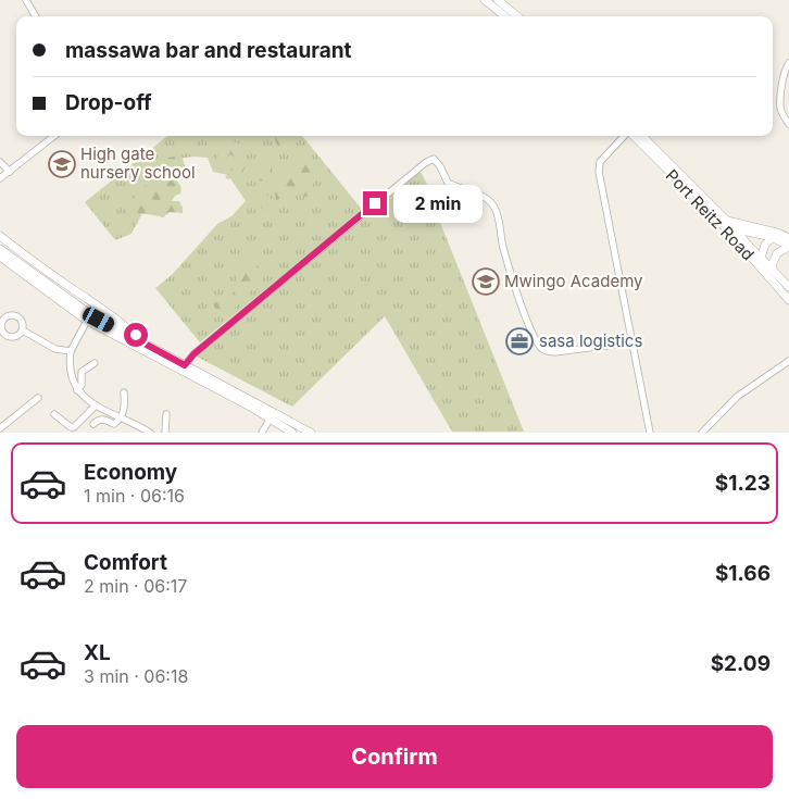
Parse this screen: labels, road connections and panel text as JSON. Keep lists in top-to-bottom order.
{
  "streets": {
    "main road": ["Port Reitz Road"]
  },
  "places": {
    "school or university": ["High gate nursery school", "Mwingo Academy"],
    "office": ["sasa logistics"]
  },
  "page": {
    "banner": ["massawa bar and restaurant", "Drop-off"],
    "bubble": "2 min",
    "list": [
      {
        "name": "Economy",
        "note": "1 min · 06:16",
        "value": "$1.23"
      },
      {
        "name": "Comfort",
        "note": "2 min · 06:17",
        "value": "$1.66"
      },
      {
        "name": "XL",
        "note": "3 min · 06:18",
        "value": "$2.09"
      }
    ],
    "buttons": "Confirm"
  }
}
